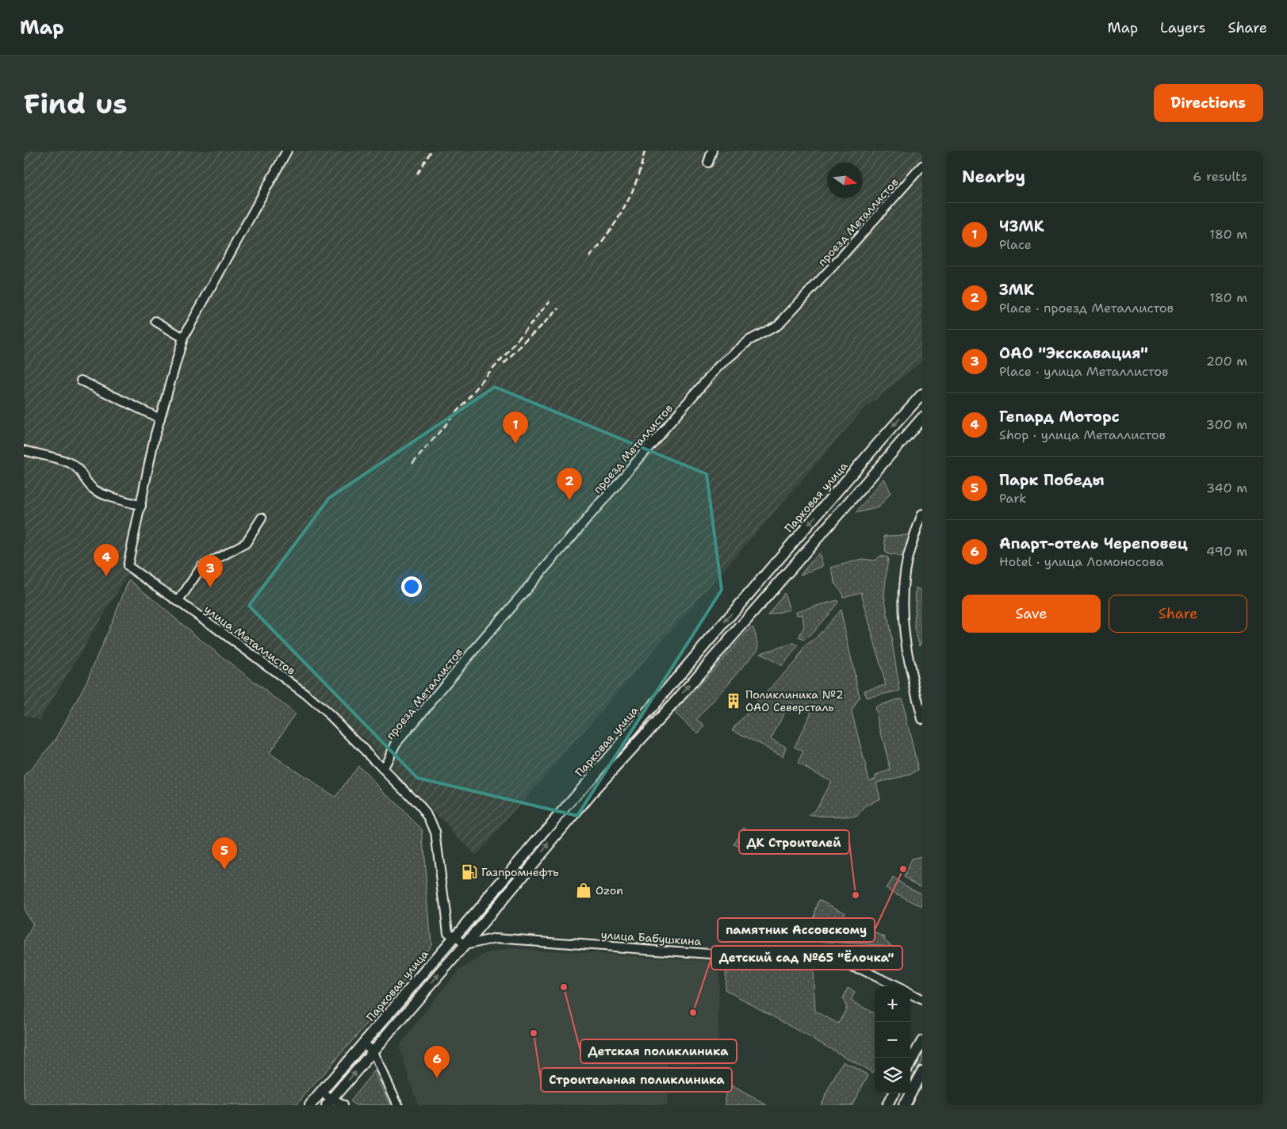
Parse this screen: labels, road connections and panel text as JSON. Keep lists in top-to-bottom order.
{
  "streets": {
    "main road": ["Парковая улица"],
    "street": ["проезд Металлистов", "улица Металлистов", "улица Бабушкина"]
  },
  "crossings": [
    ["проезд Металлистов", "улица Металлистов"],
    ["Парковая улица", "улица Металлистов"],
    ["Парковая улица", "улица Бабушкина"]
  ],
  "places": {
    "building": ["Поликлиника №2 ОАО Северсталь"],
    "other": [
      "памятник Ассовскому",
      "ДК Строителей",
      "Детская поликлиника",
      "Детский сад №65 \"Ёлочка\"",
      "Строительная поликлиника"
    ],
    "fuel station": ["Газпромнефть"],
    "shop": ["Ozon"]
  },
  "north": "right",
  "page": {
    "header": "Map",
    "nav": ["Map", "Layers", "Share"],
    "buttons": [
      "Directions",
      ["Save", "Share"]
    ],
    "title": "Find us",
    "heading": ["Nearby", "6 results"],
    "list": [
      {
        "mark": "1",
        "name": "ЧЗМК",
        "note": "Place",
        "value": "180 m"
      },
      {
        "mark": "2",
        "name": "ЗМК",
        "note": "Place · проезд Металлистов",
        "value": "180 m"
      },
      {
        "mark": "3",
        "name": "ОАО \"Экскавация\"",
        "note": "Place · улица Металлистов",
        "value": "200 m"
      },
      {
        "mark": "4",
        "name": "Гепард Моторс",
        "note": "Shop · улица Металлистов",
        "value": "300 m"
      },
      {
        "mark": "5",
        "name": "Парк Победы",
        "note": "Park",
        "value": "340 m"
      },
      {
        "mark": "6",
        "name": "Апарт-отель Череповец",
        "note": "Hotel · улица Ломоносова",
        "value": "490 m"
      }
    ],
    "pins": [
      "1",
      "2",
      "4",
      "3",
      "5",
      "6"
    ],
    "map_buttons": ["+", "−"]
  }
}
